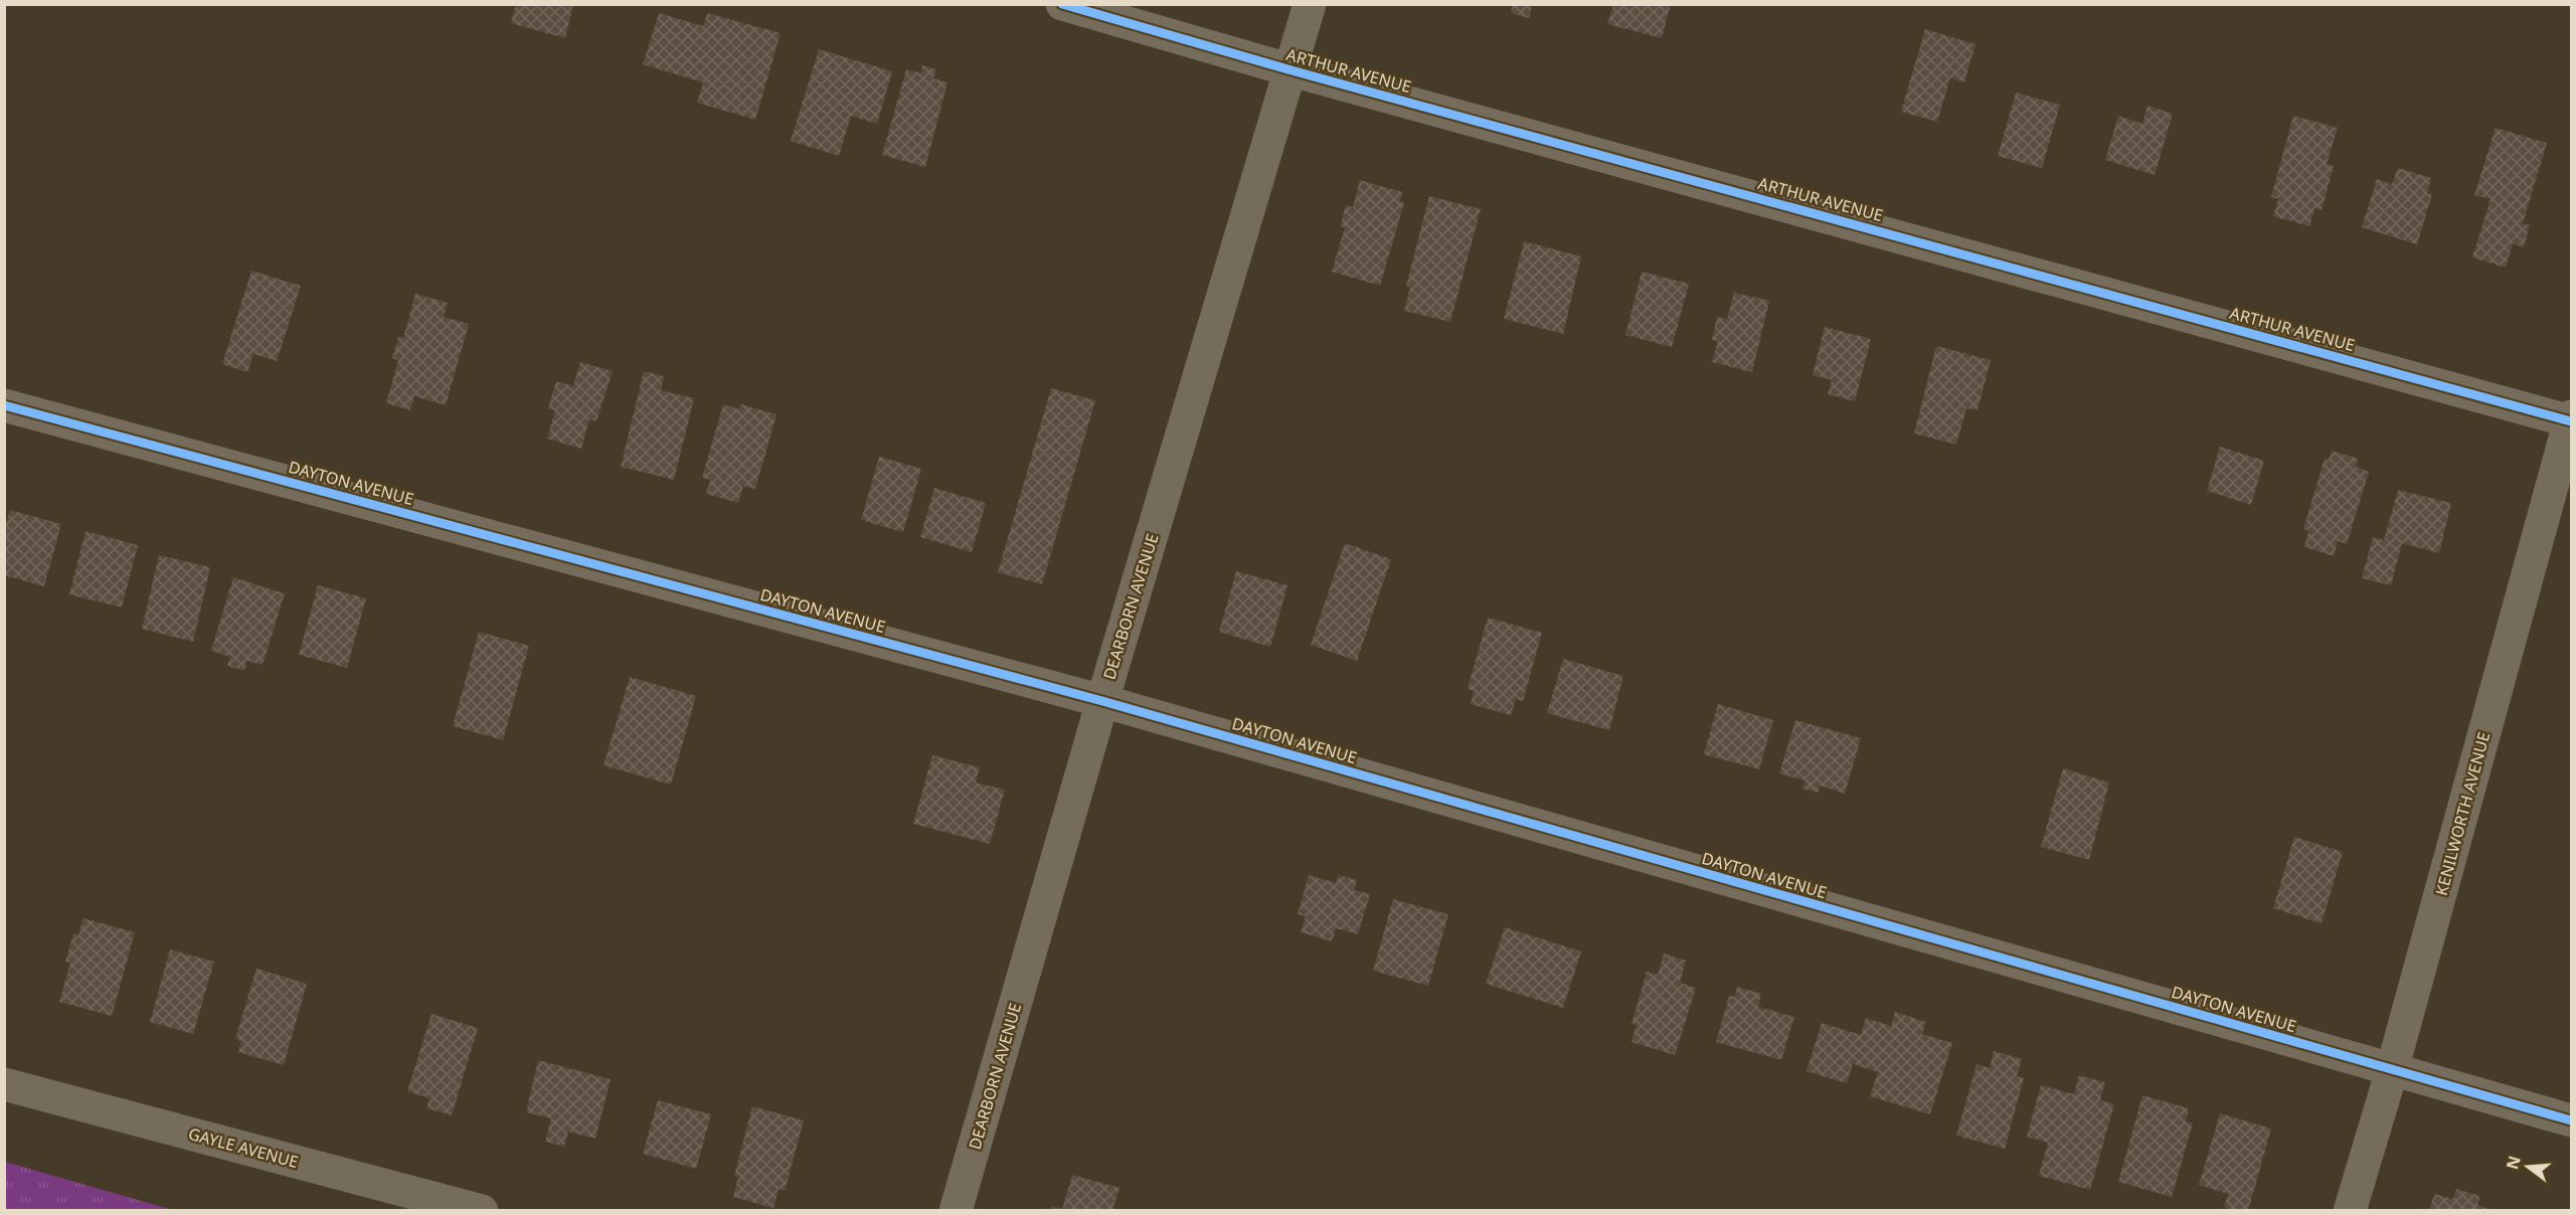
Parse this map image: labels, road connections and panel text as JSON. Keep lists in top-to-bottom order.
{
  "streets": {
    "street": [
      "ARTHUR AVENUE",
      "DAYTON AVENUE",
      "DEARBORN AVENUE",
      "KENILWORTH AVENUE",
      "GAYLE AVENUE"
    ]
  },
  "crossings": [
    ["ARTHUR AVENUE", "DEARBORN AVENUE"],
    ["ARTHUR AVENUE", "KENILWORTH AVENUE"],
    ["DAYTON AVENUE", "DEARBORN AVENUE"],
    ["DAYTON AVENUE", "KENILWORTH AVENUE"]
  ],
  "north": "left"
}
